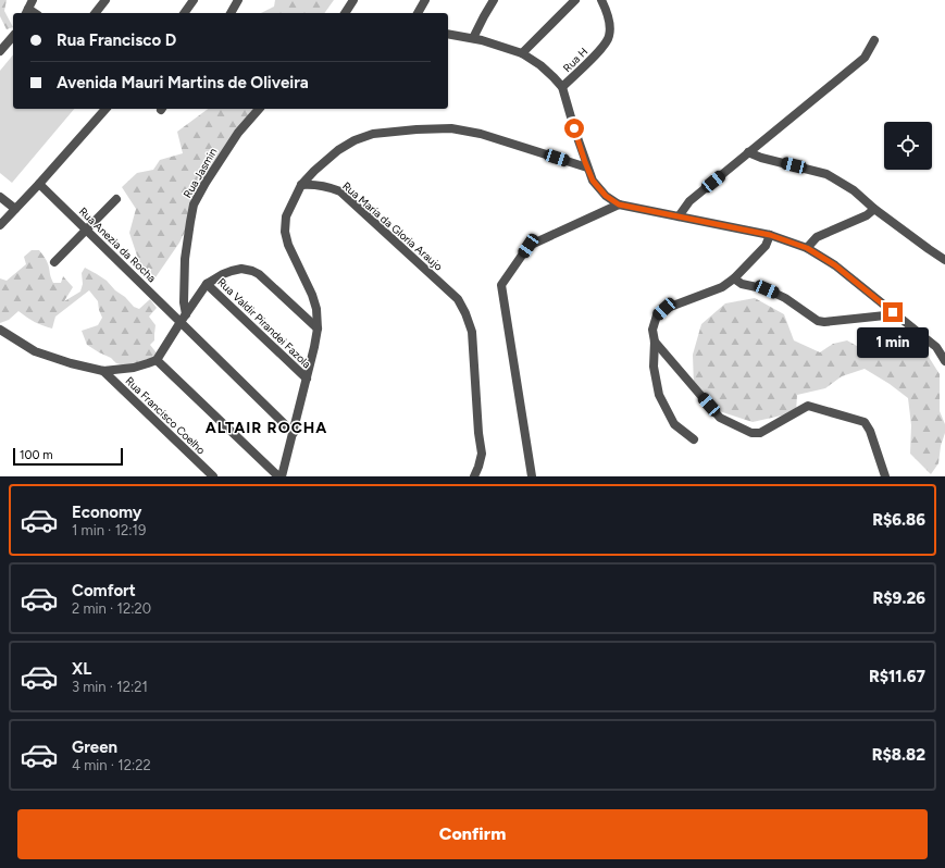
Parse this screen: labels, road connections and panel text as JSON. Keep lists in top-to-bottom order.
{
  "streets": {
    "street": [
      "Rua H",
      "Rua Jasmin",
      "Rua Maria da Gloria Araujo",
      "Rua Anezia da Rocha",
      "Rua Valdir Pirandei Fazola",
      "Rua Francisco Coelho"
    ]
  },
  "districts": ["ALTAIR ROCHA"],
  "scale_bar": "100 m",
  "page": {
    "banner": ["Rua Francisco D", "Avenida Mauri Martins de Oliveira"],
    "bubble": "1 min",
    "scale": "100 m",
    "list": [
      {
        "name": "Economy",
        "note": "1 min · 12:19",
        "value": "R$6.86"
      },
      {
        "name": "Comfort",
        "note": "2 min · 12:20",
        "value": "R$9.26"
      },
      {
        "name": "XL",
        "note": "3 min · 12:21",
        "value": "R$11.67"
      },
      {
        "name": "Green",
        "note": "4 min · 12:22",
        "value": "R$8.82"
      }
    ],
    "buttons": "Confirm"
  }
}
